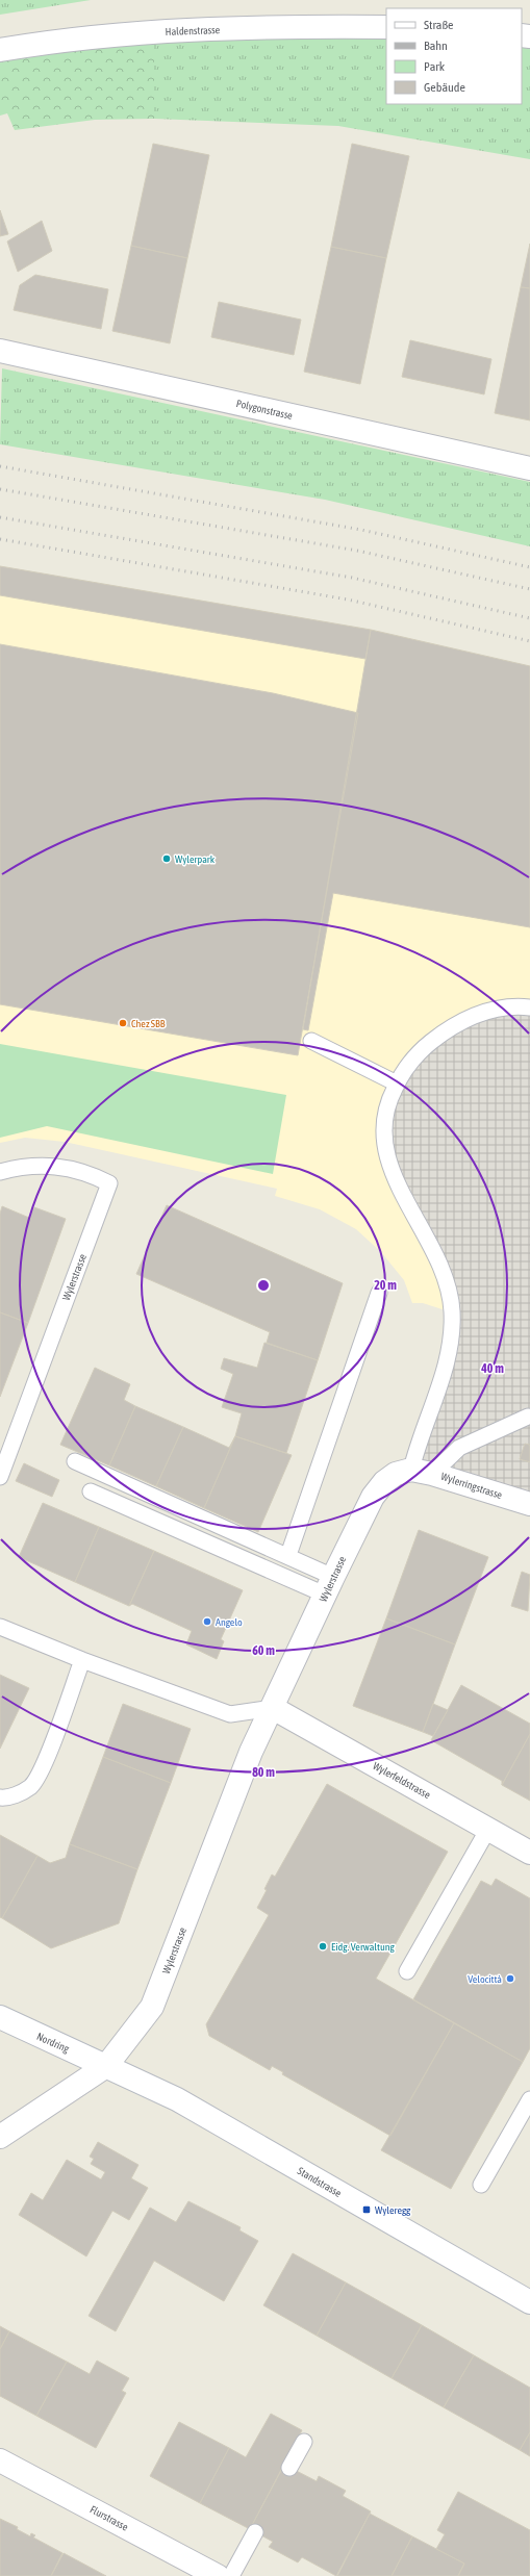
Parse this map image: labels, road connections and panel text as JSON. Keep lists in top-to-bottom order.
{
  "streets": {
    "street": [
      "Haldenstrasse",
      "Polygonstrasse",
      "Wylerstrasse",
      "Wylerringstrasse",
      "Wylerfeldstrasse",
      "Nordring",
      "Standstrasse",
      "Flurstrasse"
    ]
  },
  "crossings": [
    ["Wylerstrasse", "Wylerringstrasse"],
    ["Wylerstrasse", "Wylerfeldstrasse"],
    ["Wylerstrasse", "Nordring"],
    ["Wylerstrasse", "Standstrasse"],
    ["Nordring", "Standstrasse"]
  ],
  "places": {
    "other": [
      "Wylerpark",
      "Chez SBB",
      "Angelo",
      "Eidg. Verwaltung",
      "Velocittà"
    ],
    "transit": ["Wyleregg"]
  },
  "legend": [
    "Straße",
    "Bahn",
    "Park",
    "Gebäude"
  ],
  "rings": [
    "20 m",
    "40 m",
    "60 m",
    "80 m"
  ]
}
